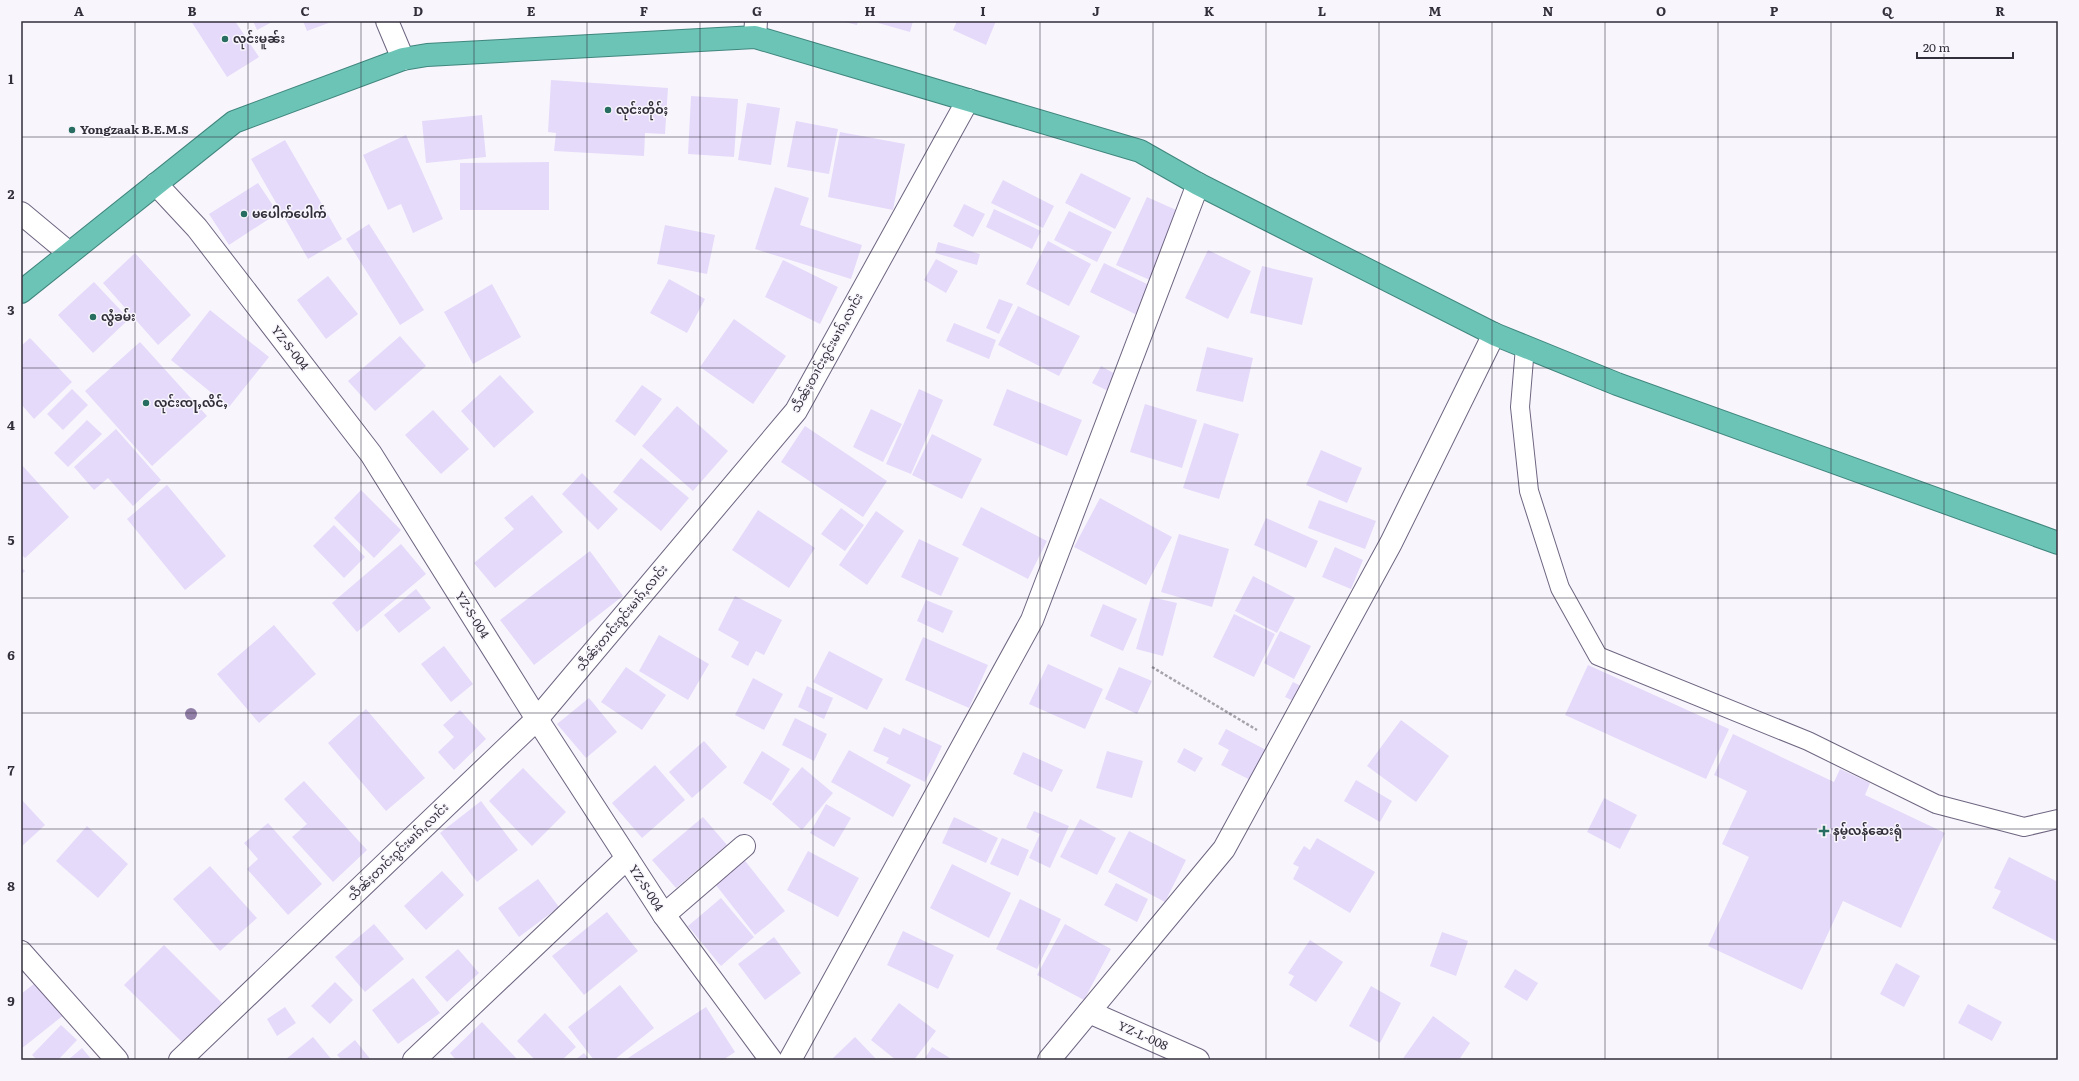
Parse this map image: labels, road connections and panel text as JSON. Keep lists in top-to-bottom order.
{
  "streets": {
    "street": ["YZ-S-004", "သဵၼ်ႈတၢင်းၵွင်းမၢၵ်ႇလၢင်း", "YZ-L-008"]
  },
  "crossings": [
    ["YZ-S-004", "သဵၼ်ႈတၢင်းၵွင်းမၢၵ်ႇလၢင်း"]
  ],
  "places": {
    "other": [
      "လုင်းမူၼ်း",
      "လုင်းတိုဝ်ႈ",
      "Yongzaak B.E.M.S",
      "မပေါက်ပေါက်",
      "လွႆၶမ်း",
      "လုင်းၸႃႇလိင်ႇ"
    ],
    "health": ["နမ့်လန်ဆေးရုံ"]
  },
  "scale_bar": "20 m",
  "grid": {
    "columns": [
      "A",
      "B",
      "C",
      "D",
      "E",
      "F",
      "G",
      "H",
      "I",
      "J",
      "K",
      "L",
      "M",
      "N",
      "O",
      "P",
      "Q",
      "R"
    ],
    "rows": [
      "1",
      "2",
      "3",
      "4",
      "5",
      "6",
      "7",
      "8",
      "9"
    ]
  }
}
